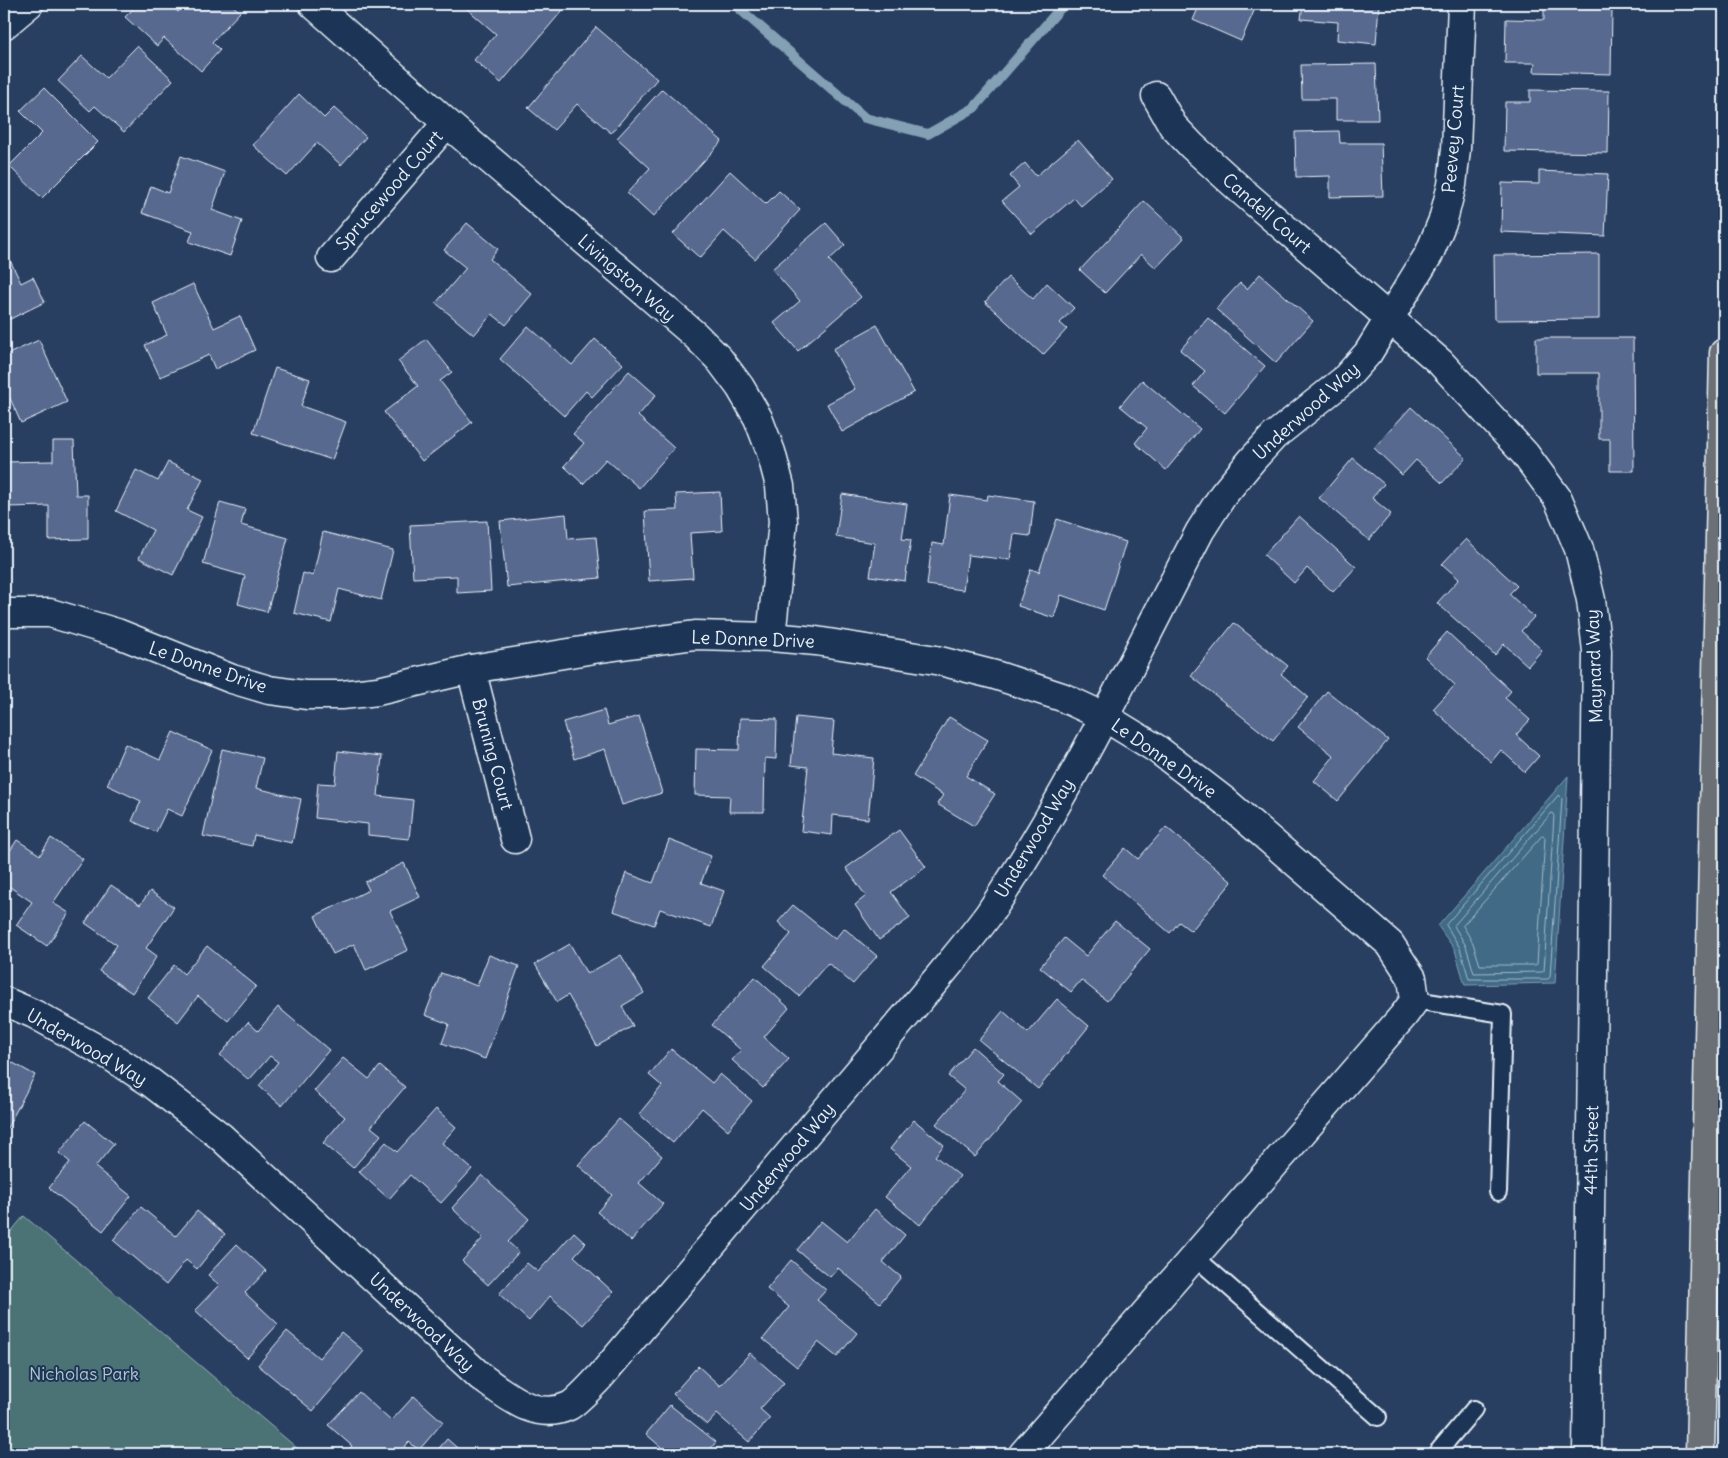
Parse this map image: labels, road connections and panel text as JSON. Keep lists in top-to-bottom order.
{
  "streets": {
    "street": [
      "Peevey Court",
      "Sprucewood Court",
      "Candell Court",
      "Livingston Way",
      "Underwood Way",
      "Le Donne Drive",
      "Maynard Way",
      "Bruning Court",
      "44th Street"
    ]
  },
  "crossings": [
    ["Peevey Court", "Candell Court"],
    ["Peevey Court", "Underwood Way"],
    ["Peevey Court", "Maynard Way"],
    ["Sprucewood Court", "Livingston Way"],
    ["Candell Court", "Underwood Way"],
    ["Candell Court", "Maynard Way"],
    ["Livingston Way", "Le Donne Drive"],
    ["Underwood Way", "Le Donne Drive"],
    ["Underwood Way", "Maynard Way"],
    ["Le Donne Drive", "Bruning Court"],
    ["Maynard Way", "44th Street"]
  ],
  "parks": ["Nicholas Park"]
}
